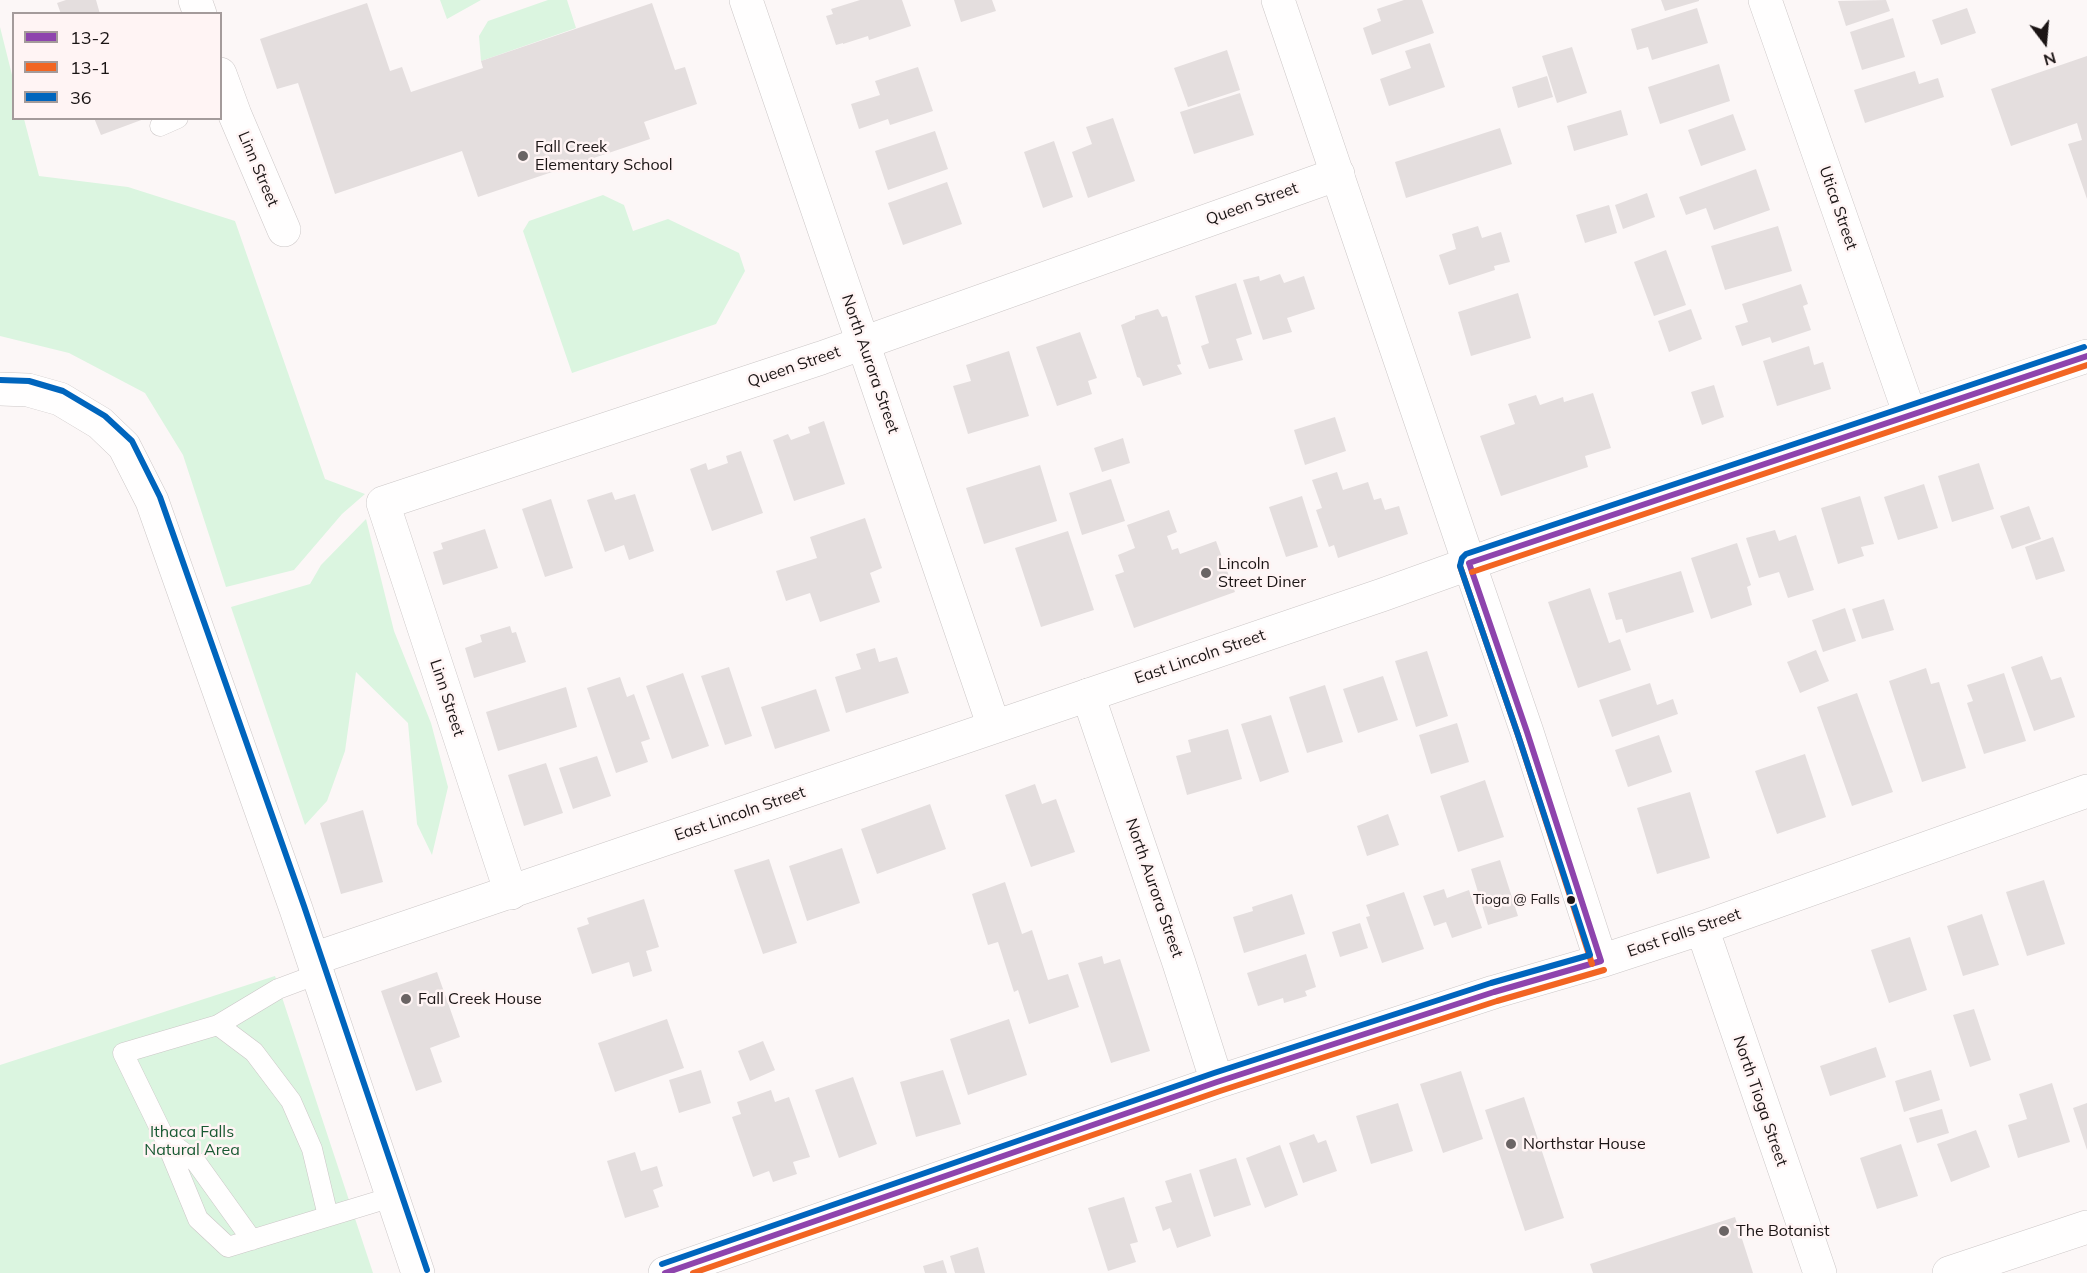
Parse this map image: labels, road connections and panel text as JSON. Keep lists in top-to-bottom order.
{
  "streets": {
    "street": [
      "Linn Street",
      "Queen Street",
      "Utica Street",
      "North Aurora Street",
      "East Lincoln Street",
      "East Falls Street",
      "North Tioga Street"
    ]
  },
  "crossings": [
    ["Linn Street", "Queen Street"],
    ["Linn Street", "East Lincoln Street"],
    ["Queen Street", "North Aurora Street"],
    ["Utica Street", "East Lincoln Street"],
    ["North Aurora Street", "East Lincoln Street"],
    ["North Aurora Street", "East Falls Street"],
    ["East Falls Street", "North Tioga Street"]
  ],
  "parks": ["Ithaca Falls Natural Area"],
  "places": [
    "Fall Creek Elementary School",
    "Lincoln Street Diner",
    "Tioga @ Falls",
    "Fall Creek House",
    "Northstar House",
    "The Botanist"
  ],
  "lines": ["transit line 36", "transit line 13-2", "transit line 13-1"],
  "legend": ["13-2", "13-1", "36"],
  "north": "bottom"
}
